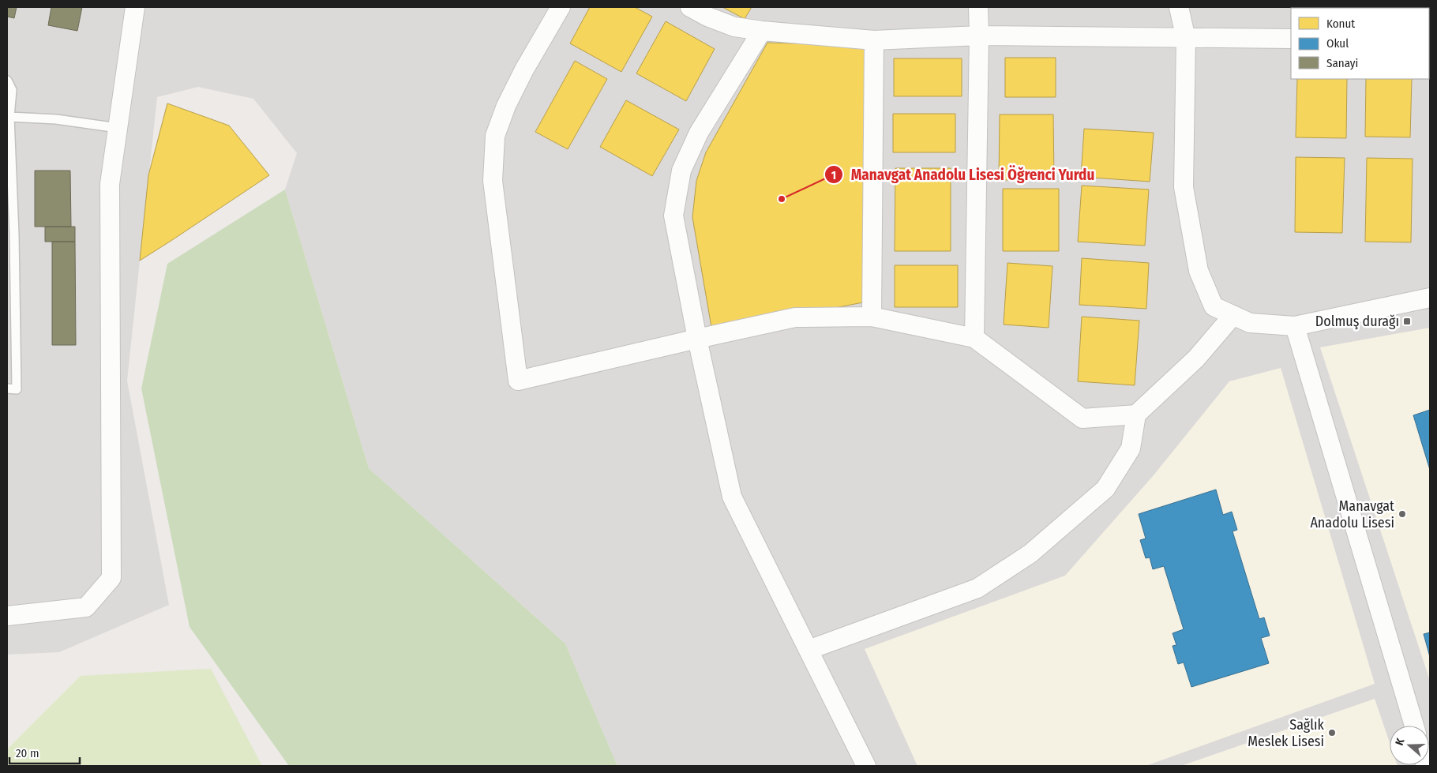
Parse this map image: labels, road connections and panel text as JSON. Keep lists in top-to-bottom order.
{
  "places": {
    "other": ["Manavgat Anadolu Lisesi Öğrenci Yurdu", "Manavgat Anadolu Lisesi", "Sağlık Meslek Lisesi"],
    "transit": ["Dolmuş durağı"]
  },
  "legend": ["Konut", "Okul", "Sanayi"],
  "scale_bar": "20 m",
  "north": "left"
}
